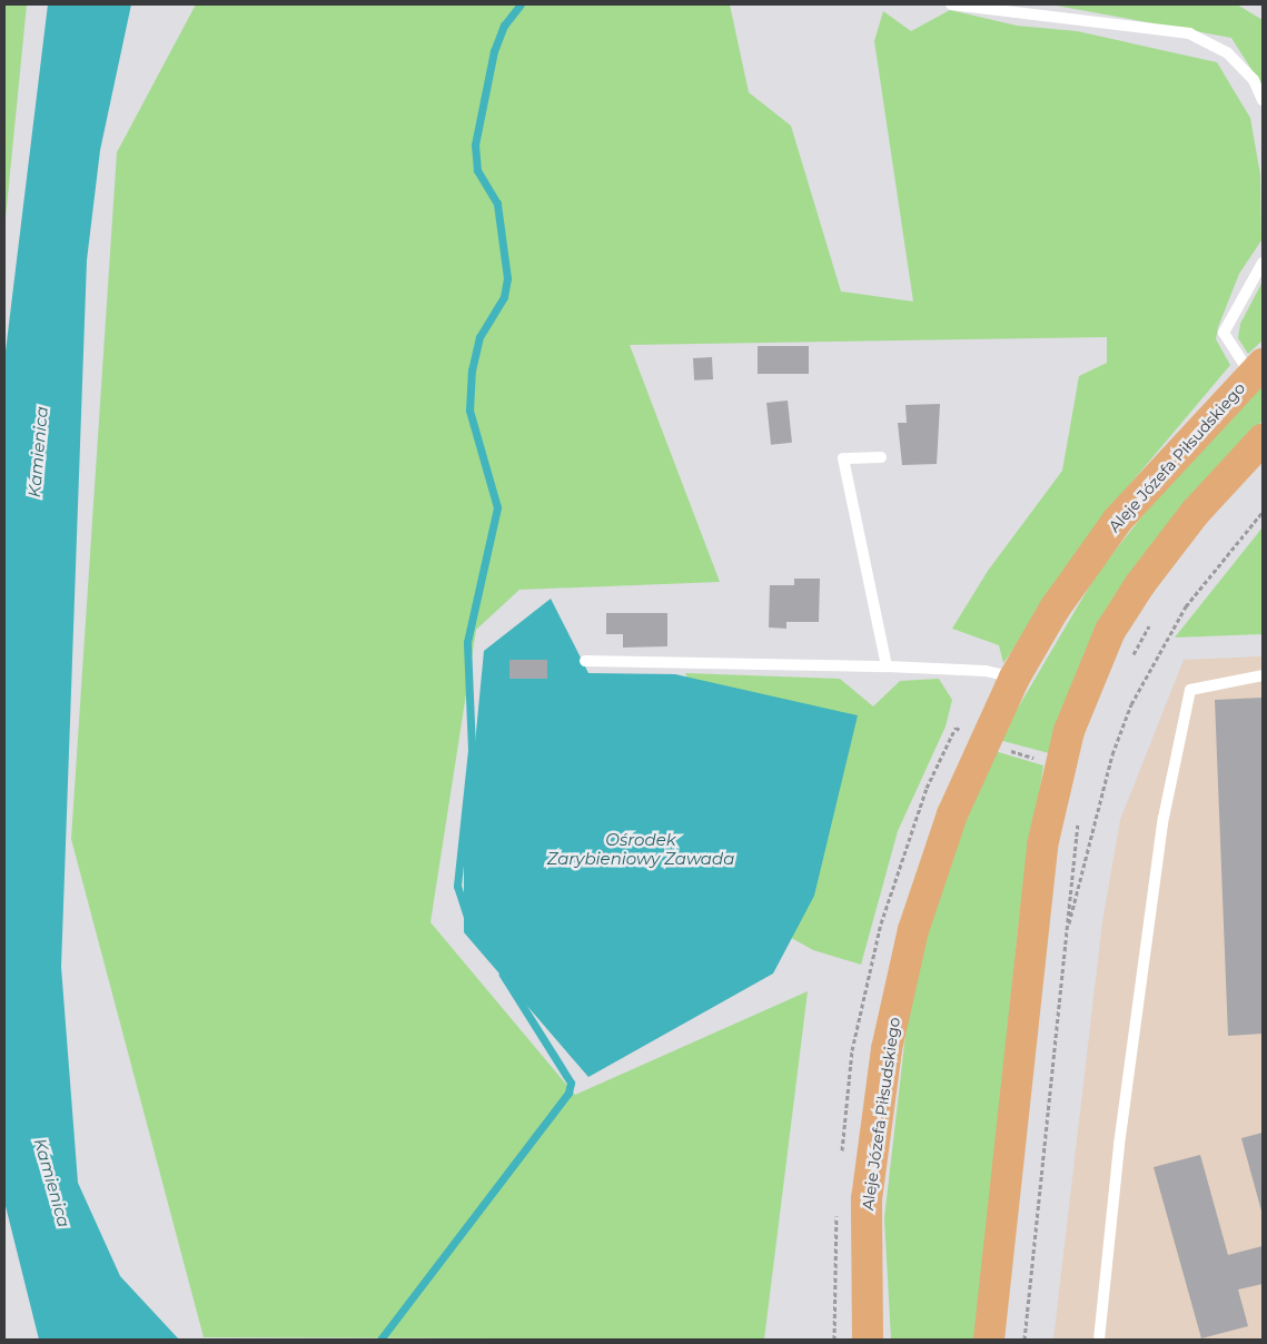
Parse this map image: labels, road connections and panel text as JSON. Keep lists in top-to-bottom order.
{
  "streets": {
    "main road": ["Aleje Józefa Piłsudskiego"]
  },
  "water": ["Kamienica", "Ośrodek Zarybieniowy Zawada"]
}
